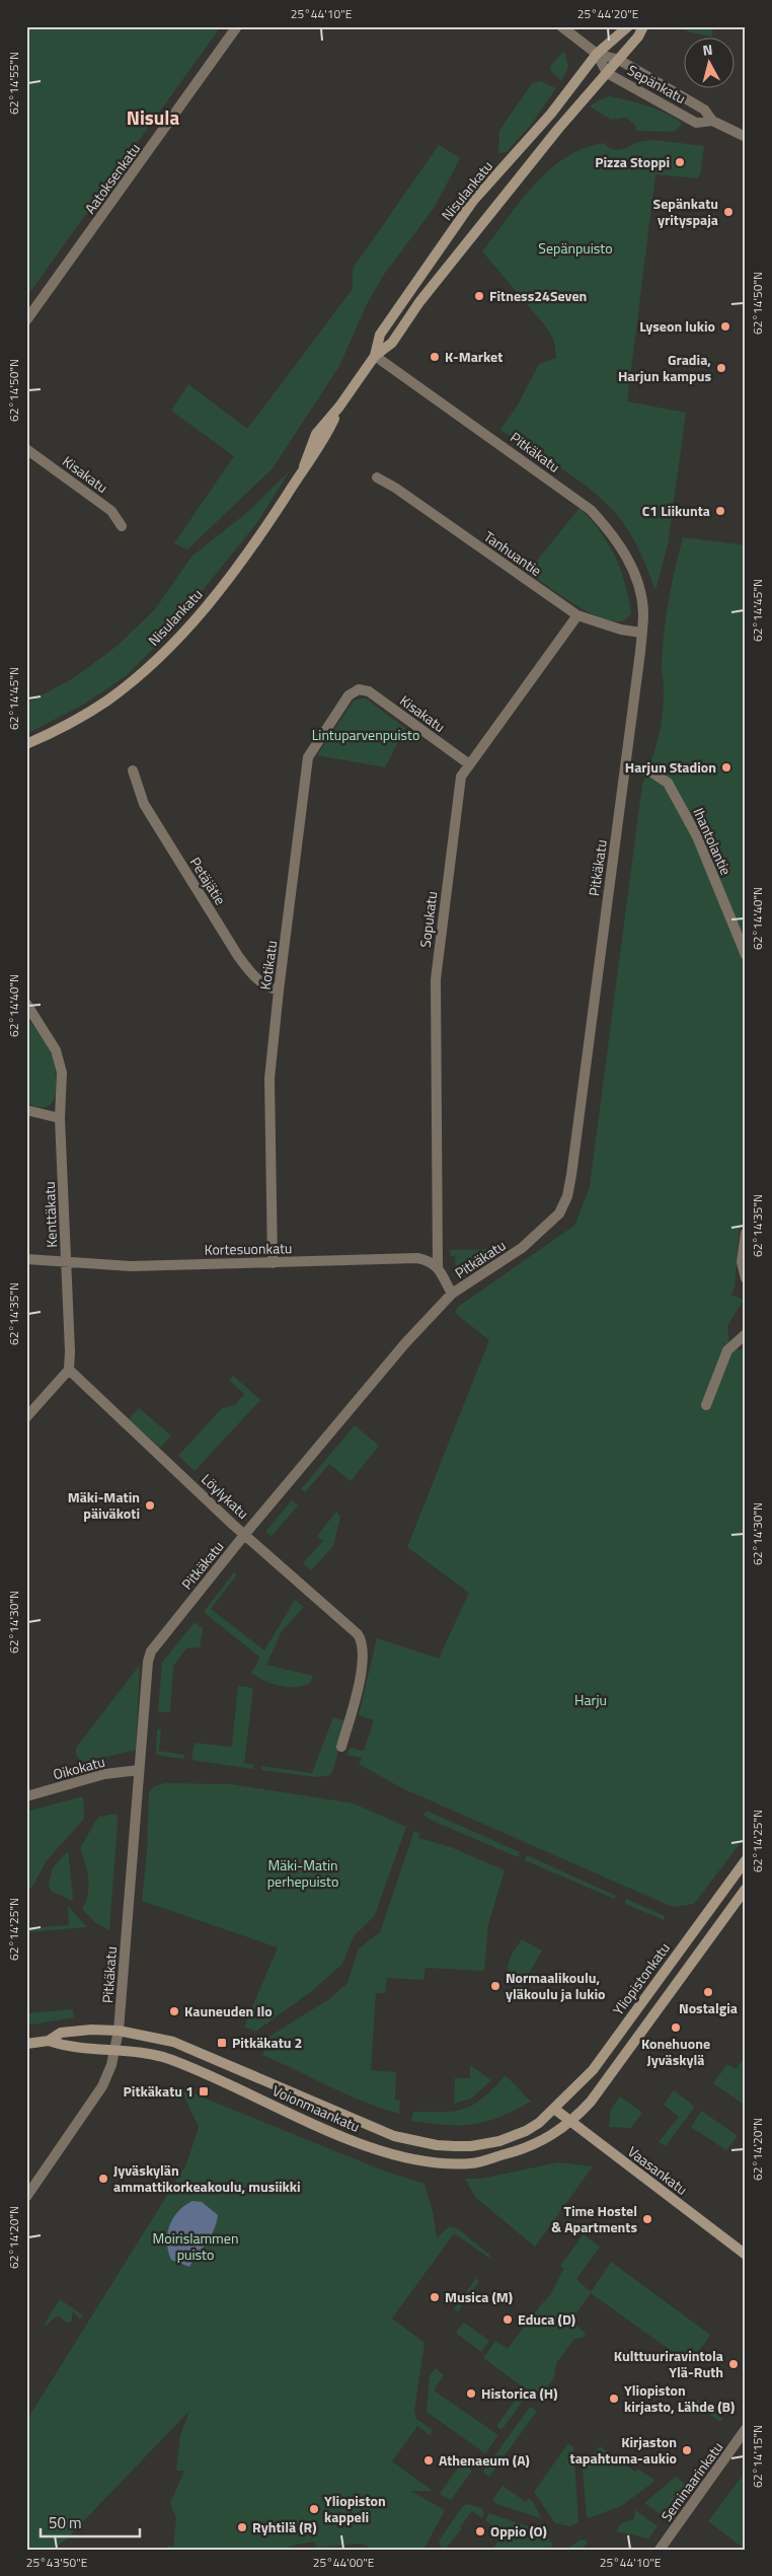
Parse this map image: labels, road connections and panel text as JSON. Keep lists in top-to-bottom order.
{
  "streets": {
    "main road": [
      "Nisulankatu",
      "Yliopistonkatu",
      "Voionmaankatu",
      "Vaasankatu"
    ],
    "street": [
      "Sepänkatu",
      "Aatoksenkatu",
      "Pitkäkatu",
      "Kisakatu",
      "Tanhuantie",
      "Ihantolantie",
      "Petäjätie",
      "Sopukatu",
      "Kotikatu",
      "Kenttäkatu",
      "Kortesuonkatu",
      "Löylykatu",
      "Oikokatu",
      "Seminaarinkatu"
    ]
  },
  "crossings": [
    ["Sepänkatu", "Nisulankatu"],
    ["Nisulankatu", "Pitkäkatu"],
    ["Pitkäkatu", "Tanhuantie"],
    ["Pitkäkatu", "Ihantolantie"],
    ["Pitkäkatu", "Löylykatu"],
    ["Pitkäkatu", "Oikokatu"],
    ["Pitkäkatu", "Voionmaankatu"],
    ["Kisakatu", "Sopukatu"],
    ["Kisakatu", "Kotikatu"],
    ["Tanhuantie", "Sopukatu"],
    ["Petäjätie", "Kotikatu"],
    ["Sopukatu", "Kortesuonkatu"],
    ["Kotikatu", "Kortesuonkatu"],
    ["Kenttäkatu", "Kortesuonkatu"],
    ["Kenttäkatu", "Löylykatu"],
    ["Yliopistonkatu", "Voionmaankatu"],
    ["Yliopistonkatu", "Vaasankatu"],
    ["Voionmaankatu", "Vaasankatu"]
  ],
  "districts": ["Nisula"],
  "parks": [
    "Sepänpuisto",
    "Lintuparvenpuisto",
    "Harju",
    "Mäki-Matin perhepuisto",
    "Moirislammen puisto"
  ],
  "places": {
    "other": [
      "Pizza Stoppi",
      "Sepänkatu yrityspaja",
      "Fitness24Seven",
      "Lyseon lukio",
      "K-Market",
      "Gradia, Harjun kampus",
      "C1 Liikunta",
      "Harjun Stadion",
      "Mäki-Matin päiväkoti",
      "Normaalikoulu, yläkoulu ja lukio",
      "Nostalgia",
      "Kauneuden Ilo",
      "Konehuone Jyväskylä",
      "Jyväskylän ammattikorkeakoulu, musiikki",
      "Time Hostel & Apartments",
      "Musica (M)",
      "Educa (D)",
      "Kulttuuriravintola Ylä-Ruth",
      "Historica (H)",
      "Yliopiston kirjasto, Lähde (B)",
      "Kirjaston tapahtuma-aukio",
      "Athenaeum (A)",
      "Yliopiston kappeli",
      "Ryhtilä (R)",
      "Oppio (O)"
    ],
    "transit": ["Pitkäkatu 2", "Pitkäkatu 1"]
  },
  "scale_bar": "50 m",
  "north": "top",
  "coordinates": [
    "25°44'10\"E",
    "25°44'20\"E",
    "62°14'55\"N",
    "62°14'50\"N",
    "62°14'45\"N",
    "62°14'40\"N",
    "62°14'35\"N",
    "62°14'30\"N",
    "62°14'25\"N",
    "62°14'20\"N",
    "62°14'15\"N",
    "25°43'50\"E",
    "25°44'00\"E"
  ]
}
